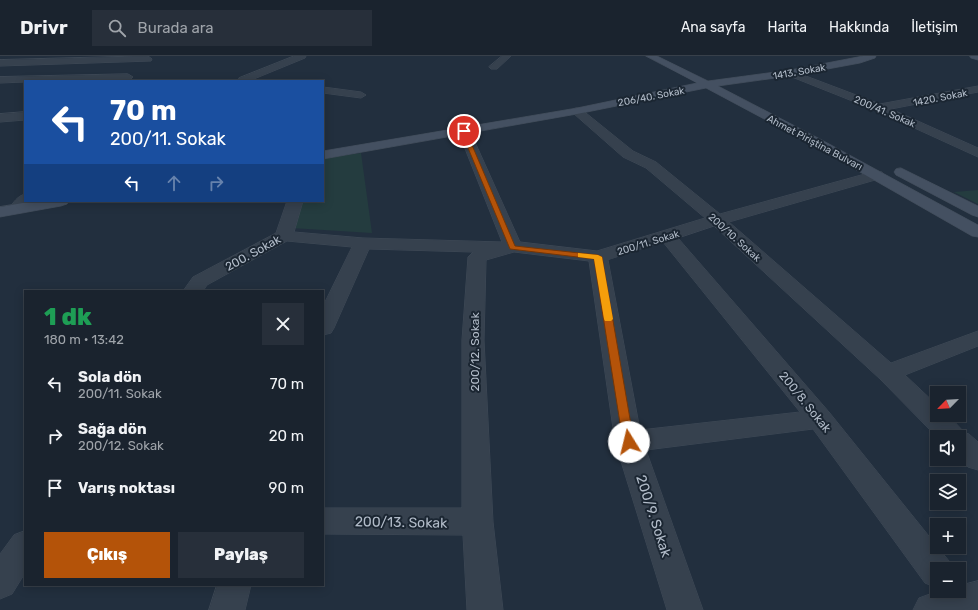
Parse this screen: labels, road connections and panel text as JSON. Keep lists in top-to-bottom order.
{
  "streets": {
    "main road": ["1413. Sokak", "206/40. Sokak", "Ahmet Piriştina Bulvarı"],
    "street": [
      "1420. Sokak",
      "200/41. Sokak",
      "200/10. Sokak",
      "200/11. Sokak",
      "200. Sokak",
      "200/12. Sokak",
      "200/8. Sokak",
      "200/9. Sokak",
      "200/13. Sokak"
    ]
  },
  "crossings": [
    ["1413. Sokak", "206/40. Sokak"],
    ["1413. Sokak", "200/41. Sokak"],
    ["1413. Sokak", "Ahmet Piriştina Bulvarı"],
    ["206/40. Sokak", "Ahmet Piriştina Bulvarı"],
    ["206/40. Sokak", "200/10. Sokak"],
    ["1420. Sokak", "200/41. Sokak"],
    ["Ahmet Piriştina Bulvarı", "200/11. Sokak"],
    ["200/10. Sokak", "200/11. Sokak"],
    ["200/11. Sokak", "200. Sokak"],
    ["200/11. Sokak", "200/12. Sokak"],
    ["200/11. Sokak", "200/8. Sokak"],
    ["200/11. Sokak", "200/9. Sokak"],
    ["200/12. Sokak", "200/13. Sokak"]
  ],
  "north": "bottom left",
  "page": {
    "header": "Drivr",
    "search": "Burada ara",
    "nav": [
      "Ana sayfa",
      "Harita",
      "Hakkında",
      "İletişim"
    ],
    "turn": ["70 m", "200/11. Sokak"],
    "heading": ["1 dk", "180 m · 13:42"],
    "list": [
      {
        "name": "Sola dön",
        "note": "200/11. Sokak",
        "value": "70 m"
      },
      {
        "name": "Sağa dön",
        "note": "200/12. Sokak",
        "value": "20 m"
      },
      {
        "name": "Varış noktası",
        "value": "90 m"
      }
    ],
    "map_buttons": ["+", "−"],
    "buttons": ["Çıkış", "Paylaş"]
  }
}
